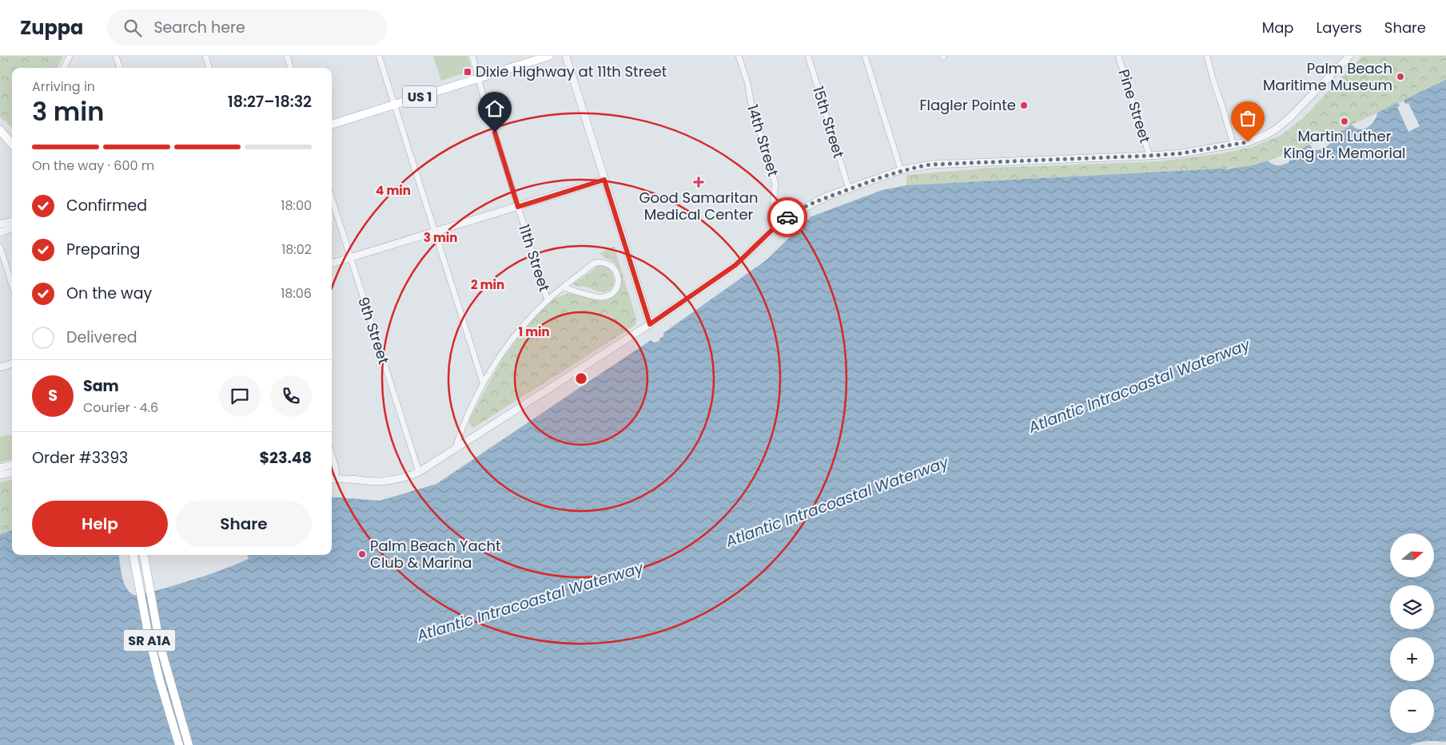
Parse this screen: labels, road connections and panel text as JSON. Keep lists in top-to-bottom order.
{
  "streets": {
    "main road": ["US 1", "SR A1A"],
    "street": [
      "Pine Street",
      "15th Street",
      "14th Street",
      "11th Street",
      "9th Street"
    ]
  },
  "crossings": [
    ["US 1", "11th Street"]
  ],
  "water": ["Atlantic Intracoastal Waterway"],
  "places": {
    "transit": ["Dixie Highway at 11th Street"],
    "other": [
      "Palm Beach Maritime Museum",
      "Flagler Pointe",
      "Martin Luther King Jr. Memorial",
      "Palm Beach Yacht Club & Marina"
    ],
    "health": ["Good Samaritan Medical Center"]
  },
  "north": "right",
  "page": {
    "header": "Zuppa",
    "search": "Search here",
    "nav": ["Map", "Layers", "Share"],
    "heading": ["3 min", "Arriving in", "18:27–18:32"],
    "panel": [
      "Sam",
      "Courier · 4.6",
      "Order #3393",
      "$23.48"
    ],
    "bar": "On the way · 600 m",
    "list": [
      ["Confirmed", "18:00"],
      ["Preparing", "18:02"],
      ["On the way", "18:06"],
      "Delivered"
    ],
    "round": "S",
    "buttons": ["Help", "Share"],
    "map_buttons": ["+", "−"]
  },
  "rings": [
    "4 min",
    "3 min",
    "2 min",
    "1 min"
  ]
}
